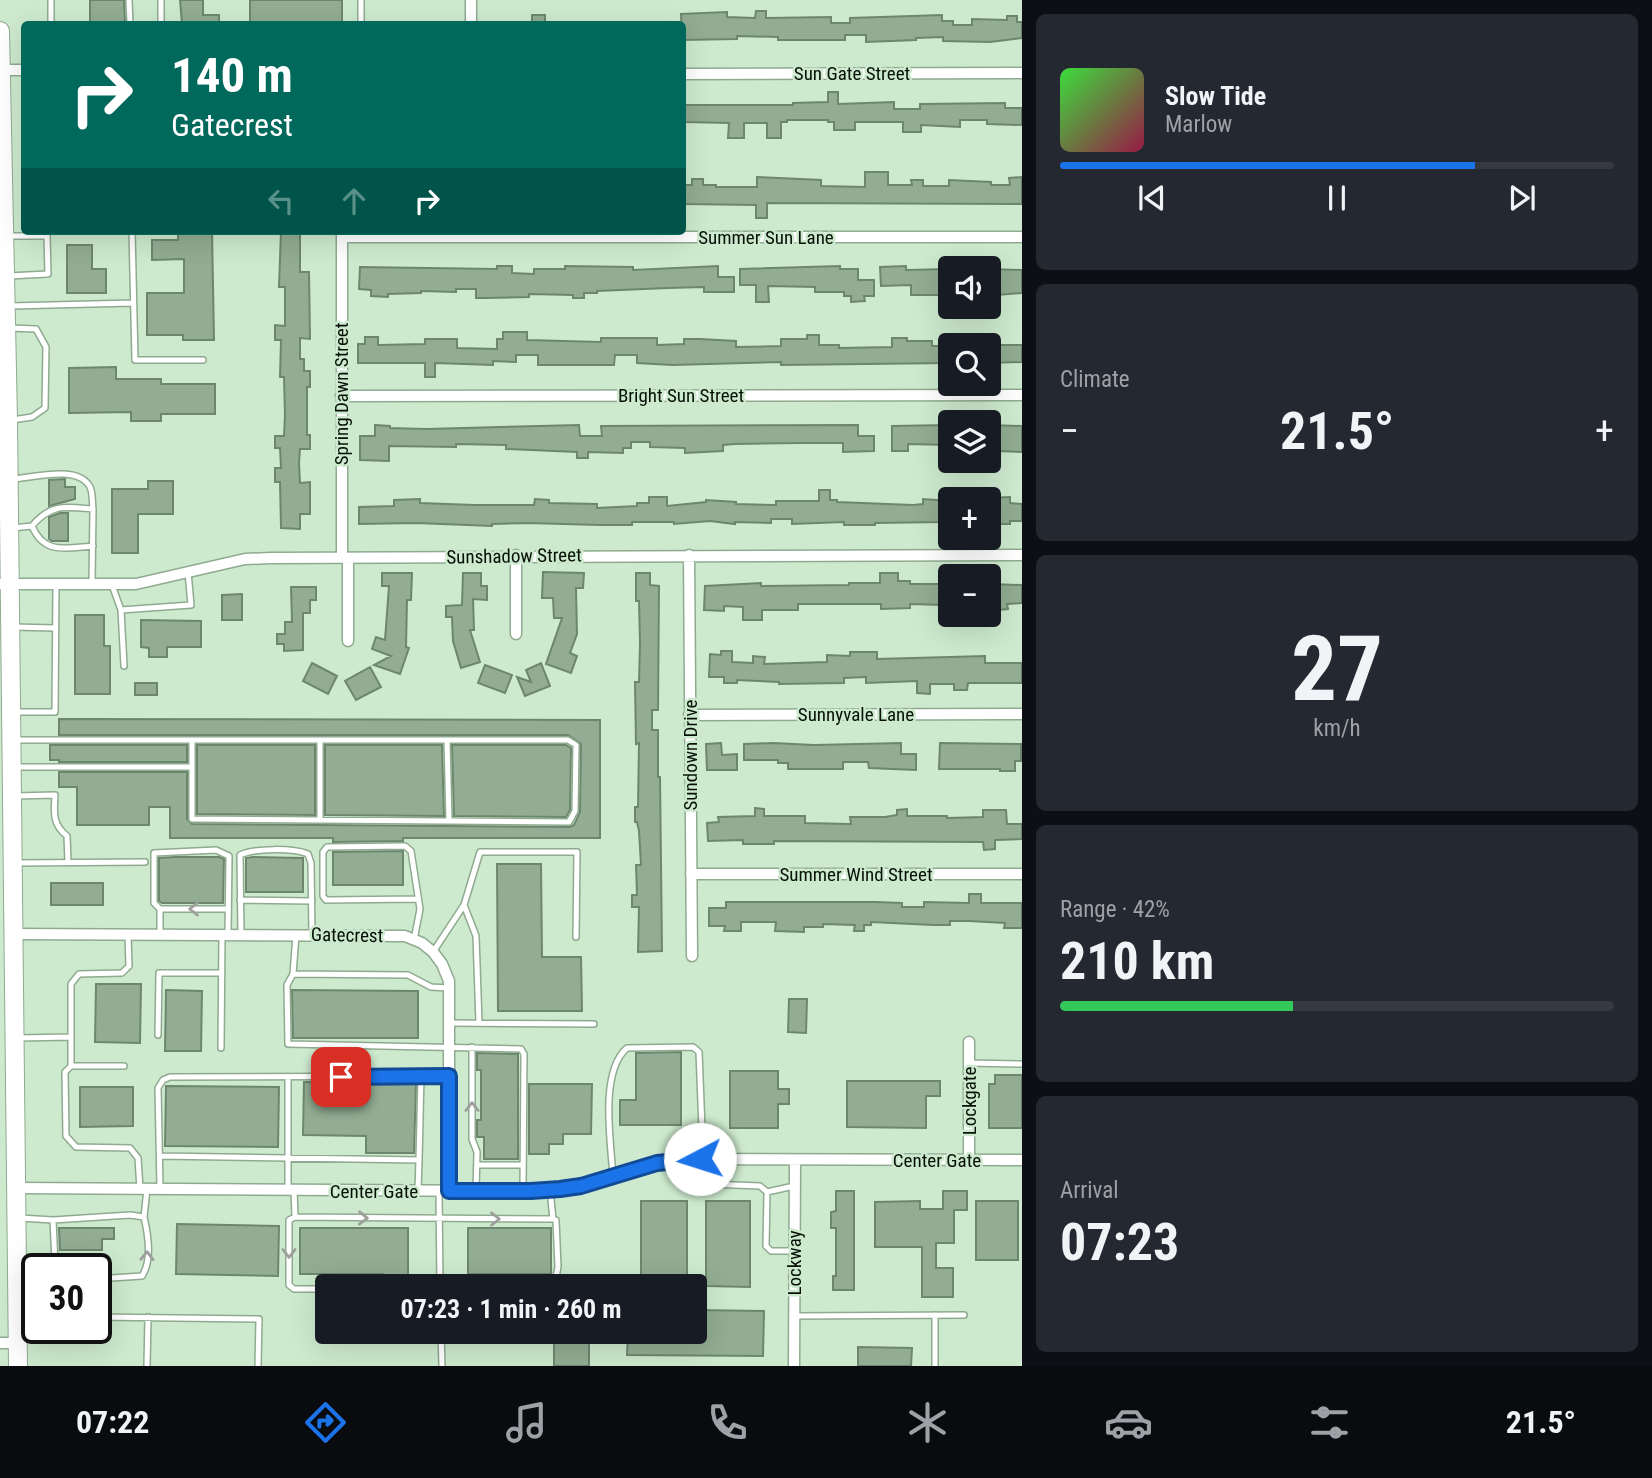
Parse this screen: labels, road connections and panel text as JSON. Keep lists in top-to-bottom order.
{
  "streets": {
    "street": [
      "Sun Gate Street",
      "Summer Sun Lane",
      "Spring Dawn Street",
      "Bright Sun Street",
      "Sunshadow Street",
      "Sunnyvale Lane",
      "Sundown Drive",
      "Summer Wind Street",
      "Gatecrest",
      "Lockgate",
      "Center Gate",
      "Lockway"
    ]
  },
  "crossings": [
    ["Spring Dawn Street", "Bright Sun Street"],
    ["Spring Dawn Street", "Sunshadow Street"],
    ["Sunshadow Street", "Sundown Drive"],
    ["Sunnyvale Lane", "Sundown Drive"],
    ["Sundown Drive", "Summer Wind Street"],
    ["Lockgate", "Center Gate"],
    ["Center Gate", "Lockway"]
  ],
  "page": {
    "turn": ["140 m", "Gatecrest"],
    "song": ["Slow Tide", "Marlow"],
    "map_buttons": ["+", "−"],
    "tile": [
      "Climate",
      ["27", "km/h"],
      ["Range · 42%", "210 km"],
      ["Arrival", "07:23"]
    ],
    "heat": ["−", "21.5°", "+"],
    "limit": "30",
    "trip": "07:23 · 1 min · 260 m",
    "tabs": ["07:22", "21.5°"]
  }
}
